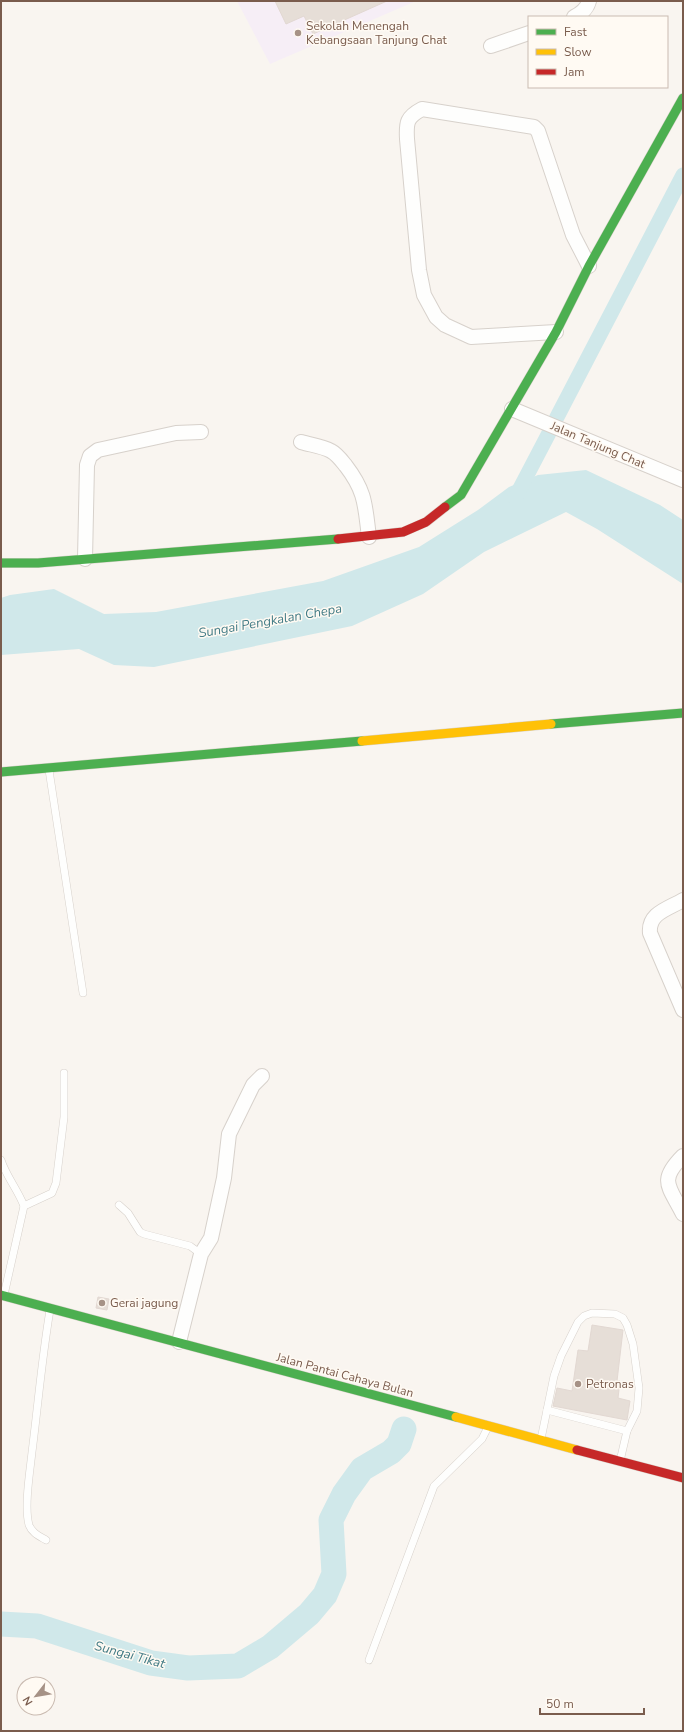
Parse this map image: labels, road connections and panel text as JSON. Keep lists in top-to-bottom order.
{
  "streets": {
    "street": ["Jalan Tanjung Chat", "Jalan Pantai Cahaya Bulan"]
  },
  "water": ["Sungai Pengkalan Chepa", "Sungai Tikat"],
  "places": ["Sekolah Menengah Kebangsaan Tanjung Chat", "Gerai jagung", "Petronas"],
  "legend": ["Fast", "Slow", "Jam"],
  "scale_bar": "50 m",
  "north": "bottom left"
}
